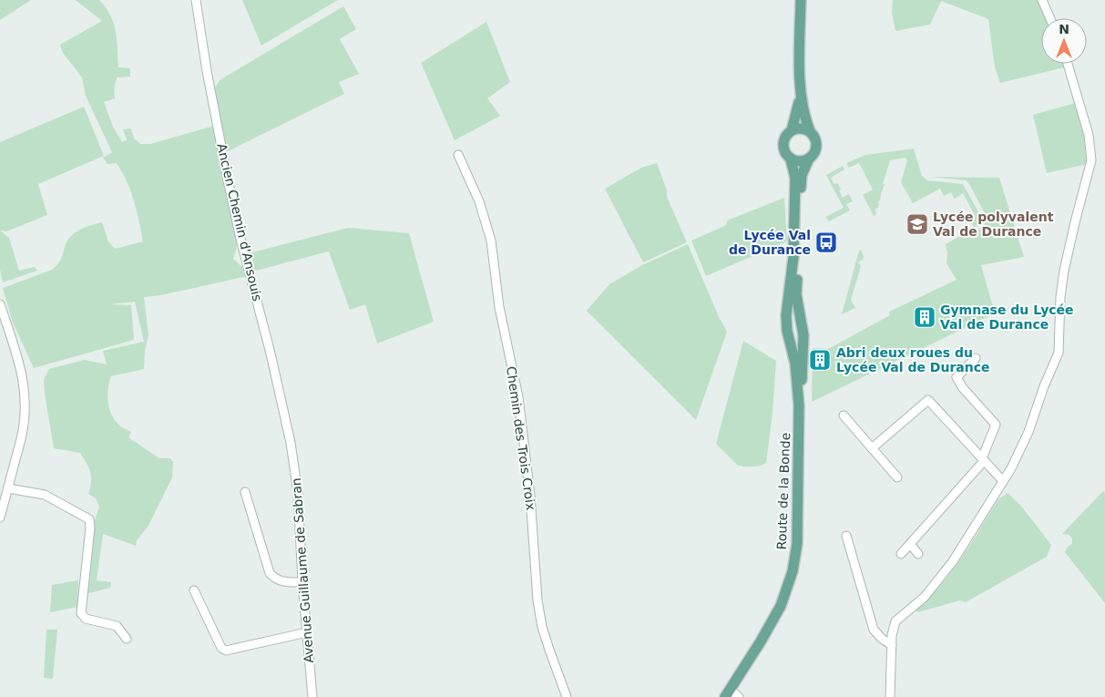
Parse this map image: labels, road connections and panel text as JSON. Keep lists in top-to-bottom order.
{
  "streets": {
    "main road": ["Route de la Bonde"],
    "street": ["Ancien Chemin d'Ansouis", "Chemin des Trois Croix", "Avenue Guillaume de Sabran"]
  },
  "crossings": [
    ["Ancien Chemin d'Ansouis", "Avenue Guillaume de Sabran"]
  ],
  "places": {
    "school or university": ["Lycée polyvalent Val de Durance"],
    "bus stop": ["Lycée Val de Durance"],
    "building": ["Gymnase du Lycée Val de Durance", "Abri deux roues du Lycée Val de Durance"]
  },
  "north": "top"
}
